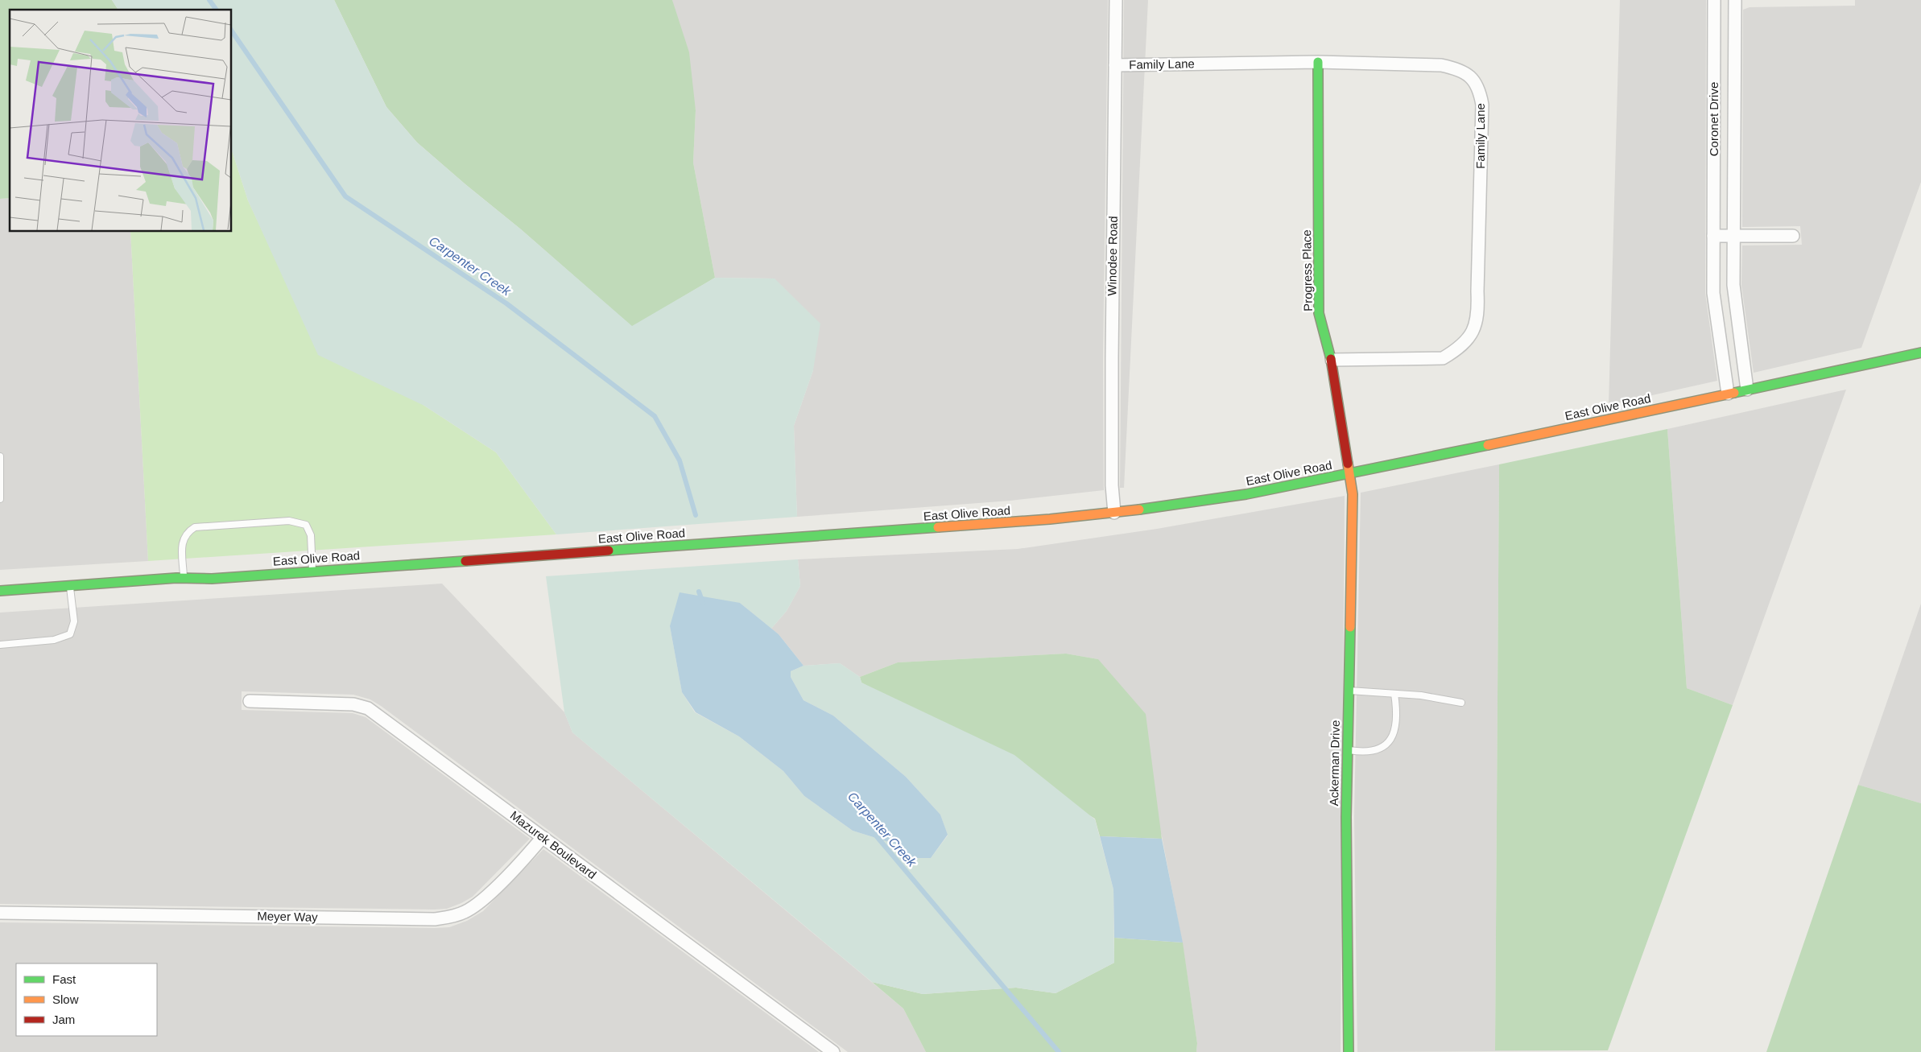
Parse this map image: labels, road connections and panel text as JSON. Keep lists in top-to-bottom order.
{
  "streets": {
    "street": [
      "Family Lane",
      "Coronet Drive",
      "Winodee Road",
      "Progress Place",
      "East Olive Road",
      "Ackerman Drive",
      "Mazurek Boulevard",
      "Meyer Way"
    ]
  },
  "crossings": [
    ["Family Lane", "Winodee Road"],
    ["Family Lane", "Progress Place"],
    ["Coronet Drive", "East Olive Road"],
    ["Winodee Road", "East Olive Road"],
    ["Progress Place", "East Olive Road"],
    ["Progress Place", "Ackerman Drive"],
    ["East Olive Road", "Ackerman Drive"],
    ["Mazurek Boulevard", "Meyer Way"]
  ],
  "water": ["Carpenter Creek"],
  "legend": ["Fast", "Slow", "Jam"]
}
